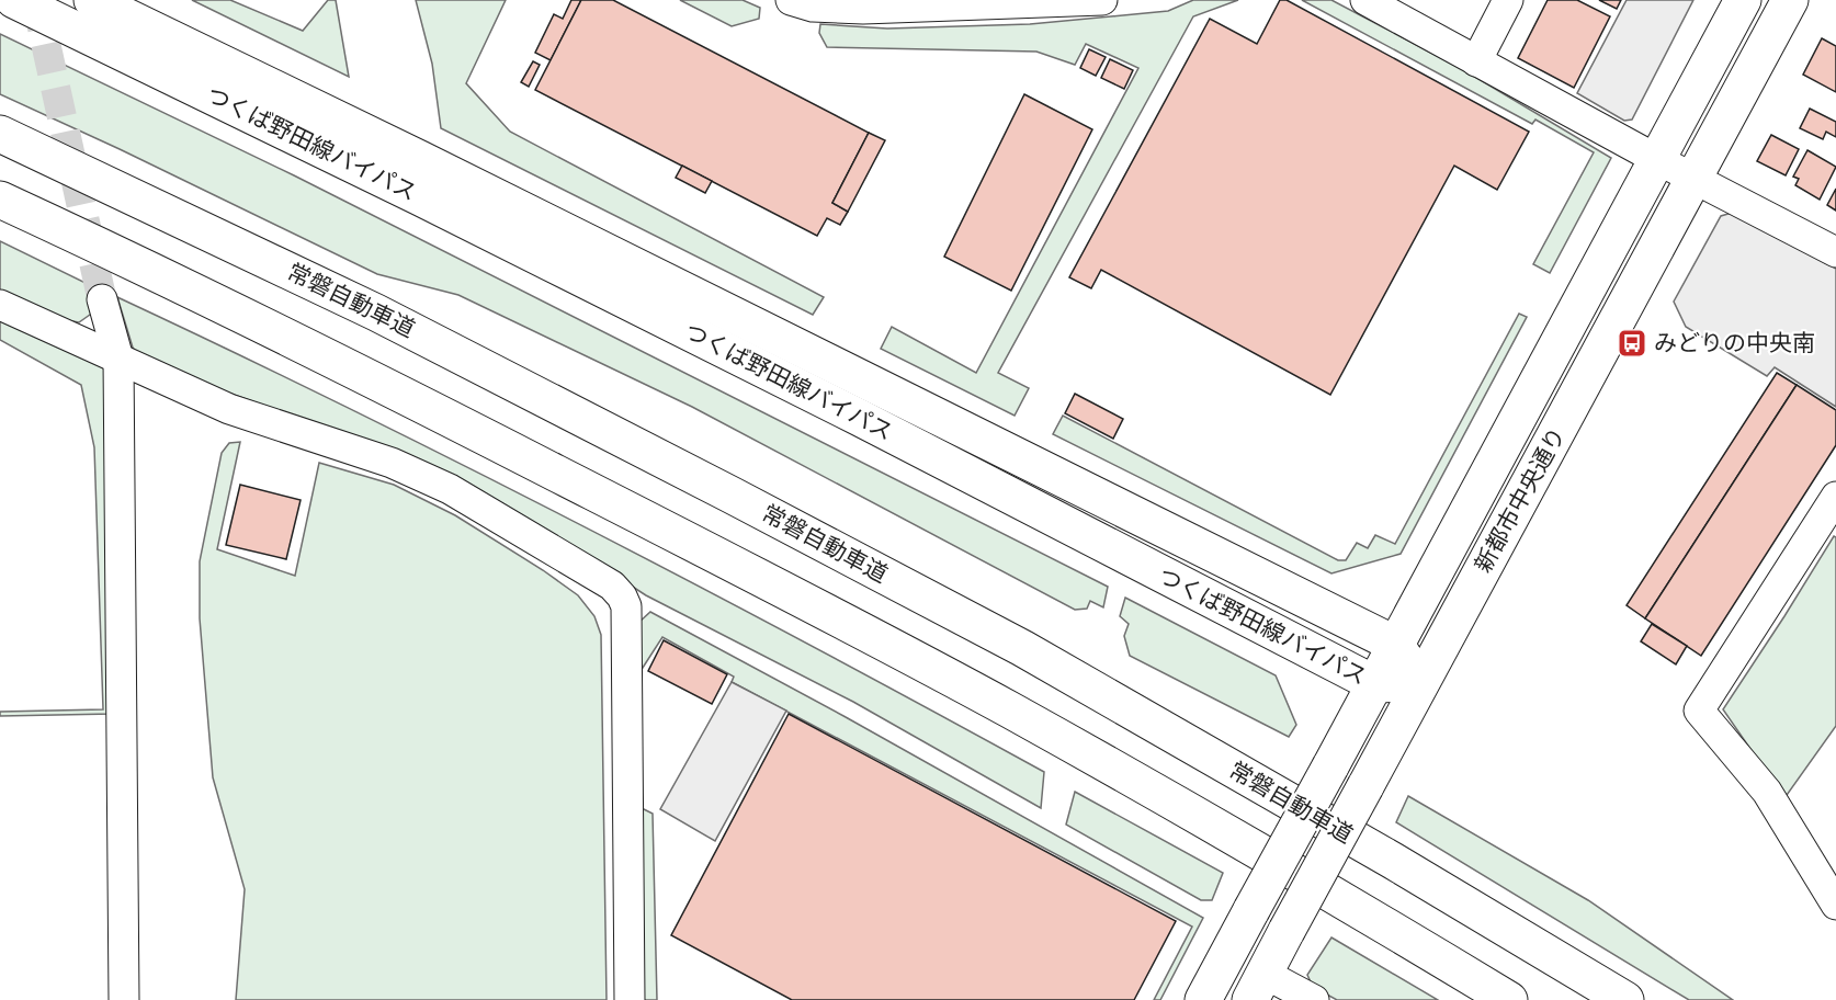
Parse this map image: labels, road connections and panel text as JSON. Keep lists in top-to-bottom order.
{
  "streets": {
    "main road": ["つくば野田線バイパス", "常磐自動車道", "新都市中央通り"]
  },
  "crossings": [
    ["つくば野田線バイパス", "新都市中央通り"]
  ],
  "places": {
    "bus stop": ["みどりの中央南"]
  }
}
